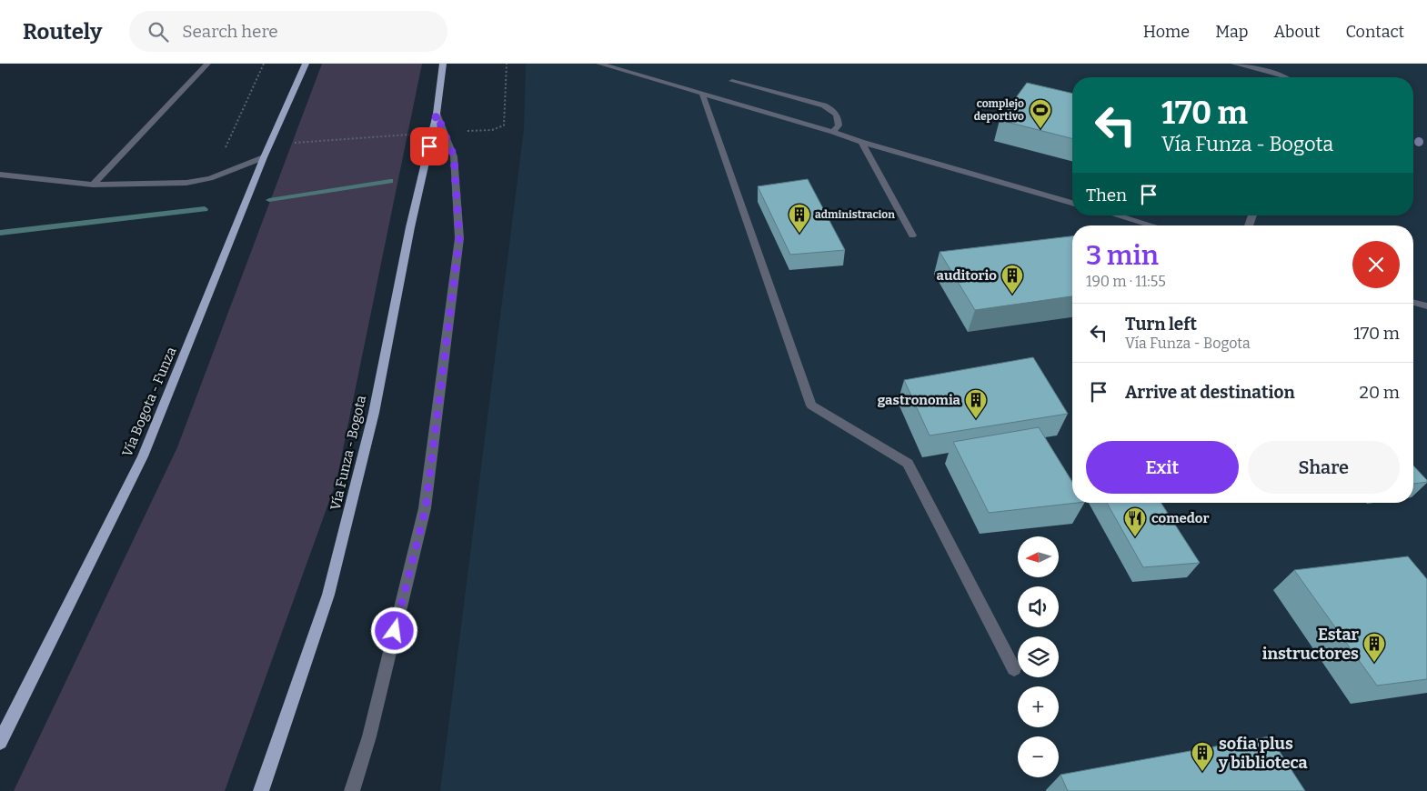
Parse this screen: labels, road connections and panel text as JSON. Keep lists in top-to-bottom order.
{
  "streets": {
    "main road": ["Vía Bogota - Funza", "Vía Funza - Bogota"]
  },
  "places": {
    "sports": ["complejo deportivo"],
    "building": [
      "administracion",
      "auditorio",
      "gastronomia",
      "Estar instructores",
      "sofia plus y biblioteca"
    ],
    "restaurant": ["comedor"]
  },
  "north": "left",
  "page": {
    "header": "Routely",
    "search": "Search here",
    "nav": [
      "Home",
      "Map",
      "About",
      "Contact"
    ],
    "turn": ["170 m", "Vía Funza - Bogota"],
    "then": "Then",
    "heading": ["3 min", "190 m · 11:55"],
    "list": [
      {
        "name": "Turn left",
        "note": "Vía Funza - Bogota",
        "value": "170 m"
      },
      {
        "name": "Arrive at destination",
        "value": "20 m"
      }
    ],
    "buttons": ["Exit", "Share"],
    "map_buttons": ["+", "−"]
  }
}
